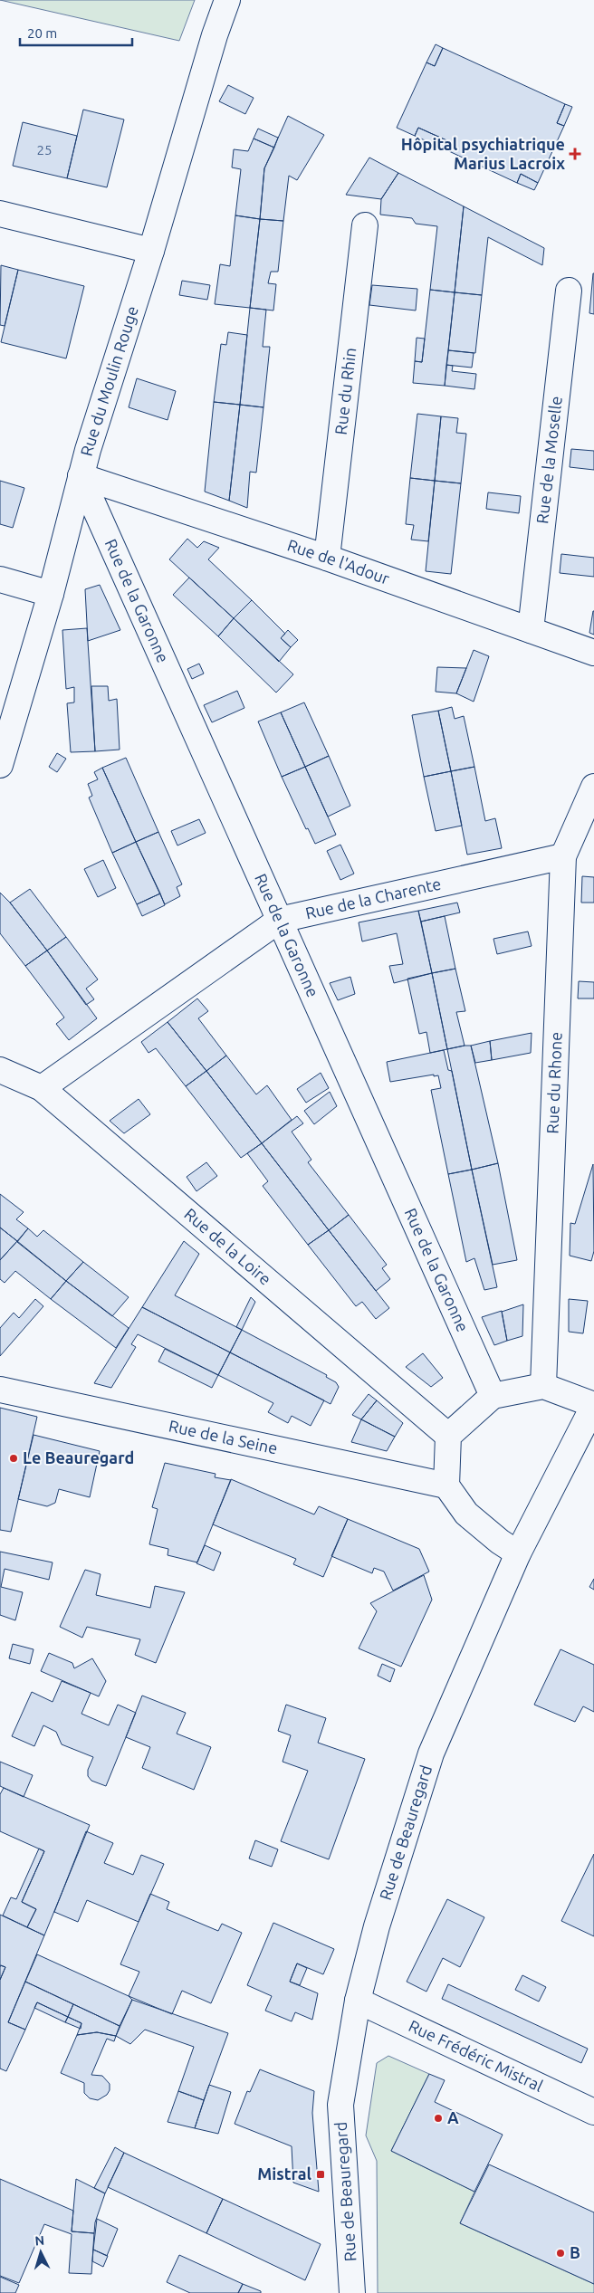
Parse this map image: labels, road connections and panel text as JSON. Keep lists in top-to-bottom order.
{
  "streets": {
    "street": [
      "Rue du Moulin Rouge",
      "Rue du Rhin",
      "Rue de la Moselle",
      "Rue de l'Adour",
      "Rue de la Garonne",
      "Rue de la Charente",
      "Rue du Rhone",
      "Rue de la Loire",
      "Rue de la Seine",
      "Rue de Beauregard",
      "Rue Frédéric Mistral"
    ]
  },
  "crossings": [
    ["Rue du Moulin Rouge", "Rue de l'Adour"],
    ["Rue du Moulin Rouge", "Rue de la Garonne"],
    ["Rue du Rhin", "Rue de l'Adour"],
    ["Rue de la Moselle", "Rue de l'Adour"],
    ["Rue de l'Adour", "Rue de la Garonne"],
    ["Rue de la Garonne", "Rue de la Charente"],
    ["Rue de la Charente", "Rue du Rhone"],
    ["Rue de la Charente", "Rue de la Loire"],
    ["Rue de Beauregard", "Rue Frédéric Mistral"]
  ],
  "places": {
    "health": ["Hôpital psychiatrique Marius Lacroix"],
    "other": ["Le Beauregard", "A", "B"],
    "transit": ["Mistral"]
  },
  "house_numbers": ["25"],
  "scale_bar": "20 m",
  "north": "top"
}
